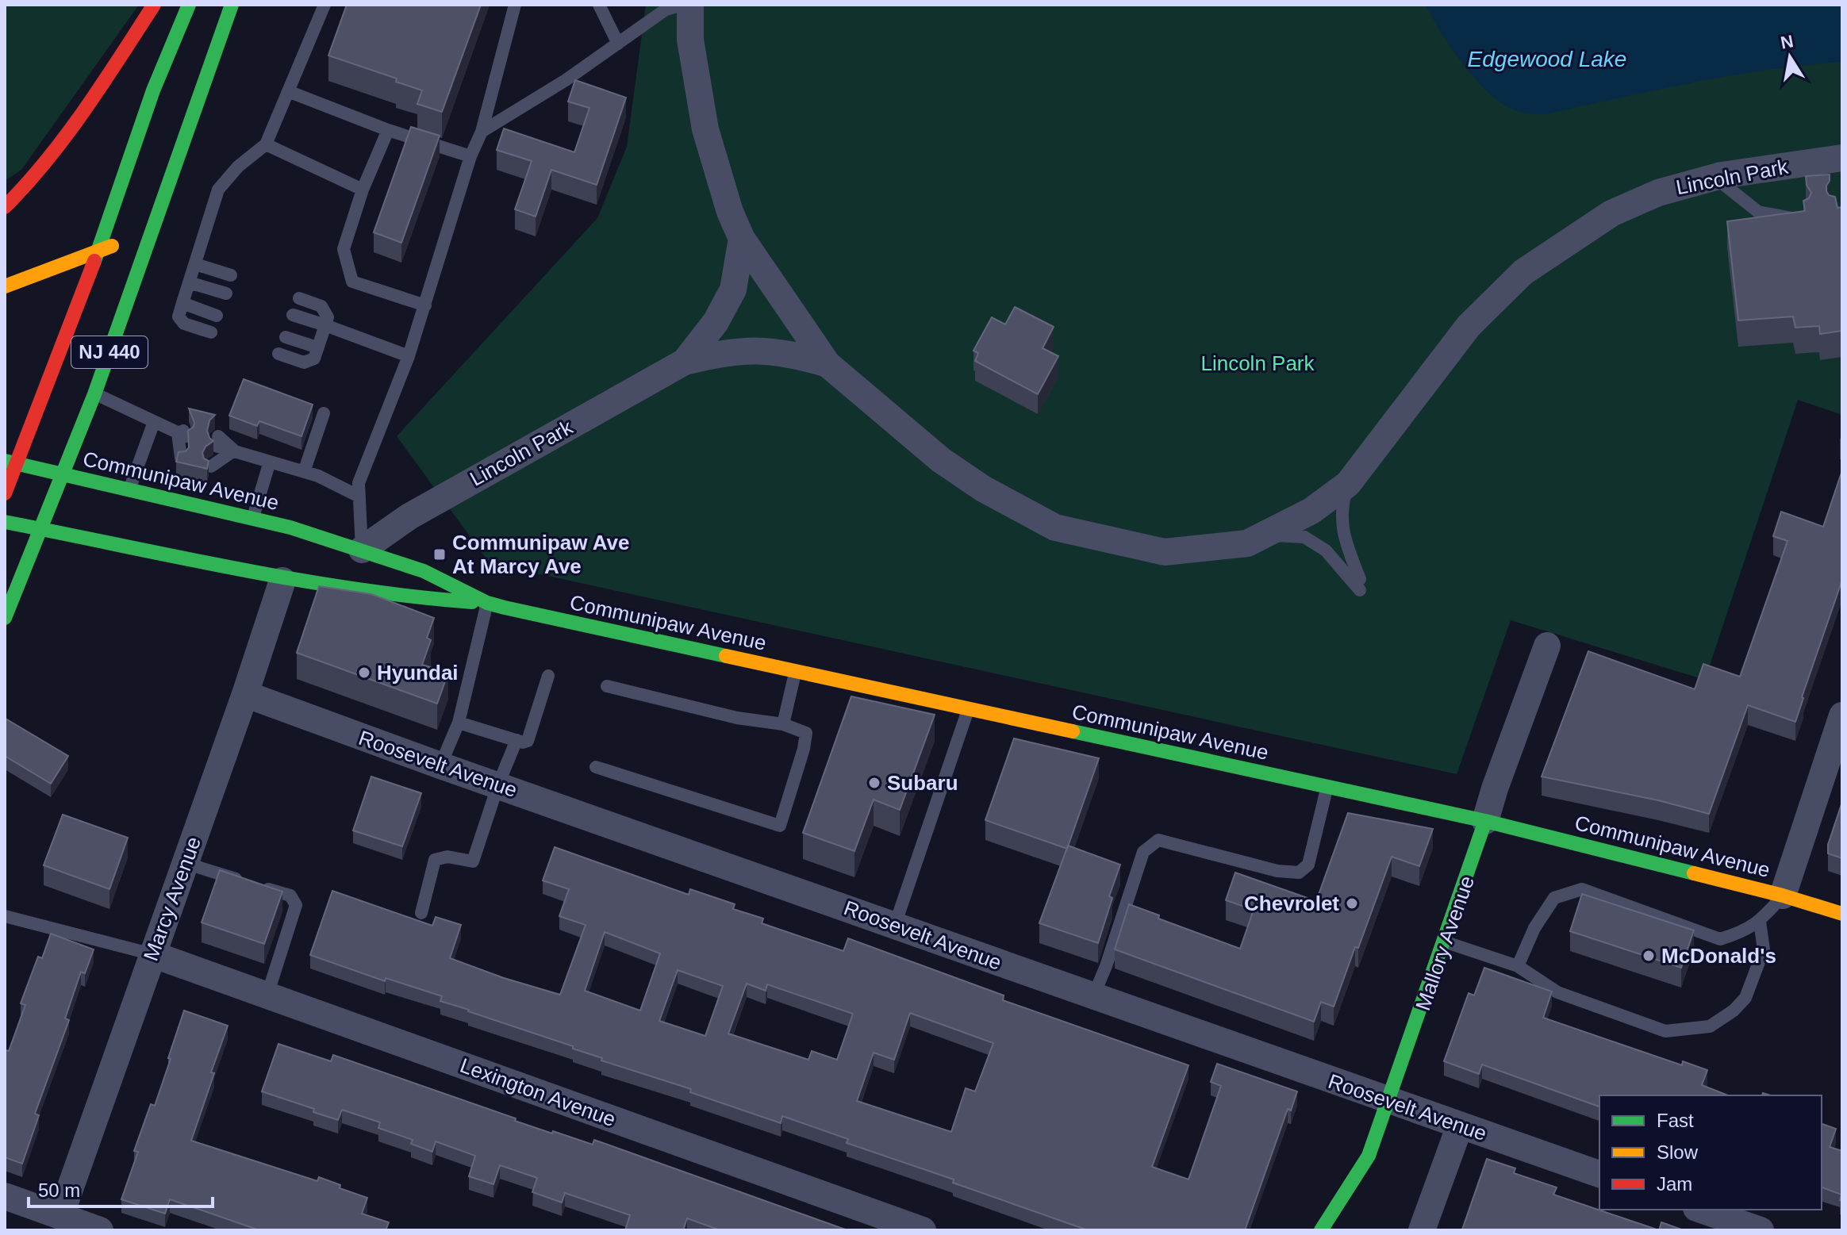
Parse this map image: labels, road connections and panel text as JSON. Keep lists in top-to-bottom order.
{
  "streets": {
    "main road": ["NJ 440", "Communipaw Avenue", "Mallory Avenue"],
    "street": [
      "Lincoln Park",
      "Roosevelt Avenue",
      "Marcy Avenue",
      "Lexington Avenue"
    ]
  },
  "crossings": [
    ["Lincoln Park", "Communipaw Avenue"],
    ["NJ 440", "Communipaw Avenue"],
    ["Communipaw Avenue", "Marcy Avenue"],
    ["Communipaw Avenue", "Mallory Avenue"],
    ["Roosevelt Avenue", "Marcy Avenue"],
    ["Roosevelt Avenue", "Mallory Avenue"],
    ["Marcy Avenue", "Lexington Avenue"]
  ],
  "water": ["Edgewood Lake"],
  "parks": ["Lincoln Park"],
  "places": {
    "transit": ["Communipaw Ave At Marcy Ave"],
    "other": [
      "Hyundai",
      "Subaru",
      "Chevrolet",
      "McDonald's"
    ]
  },
  "legend": ["Fast", "Slow", "Jam"],
  "scale_bar": "50 m",
  "north": "top"
}
